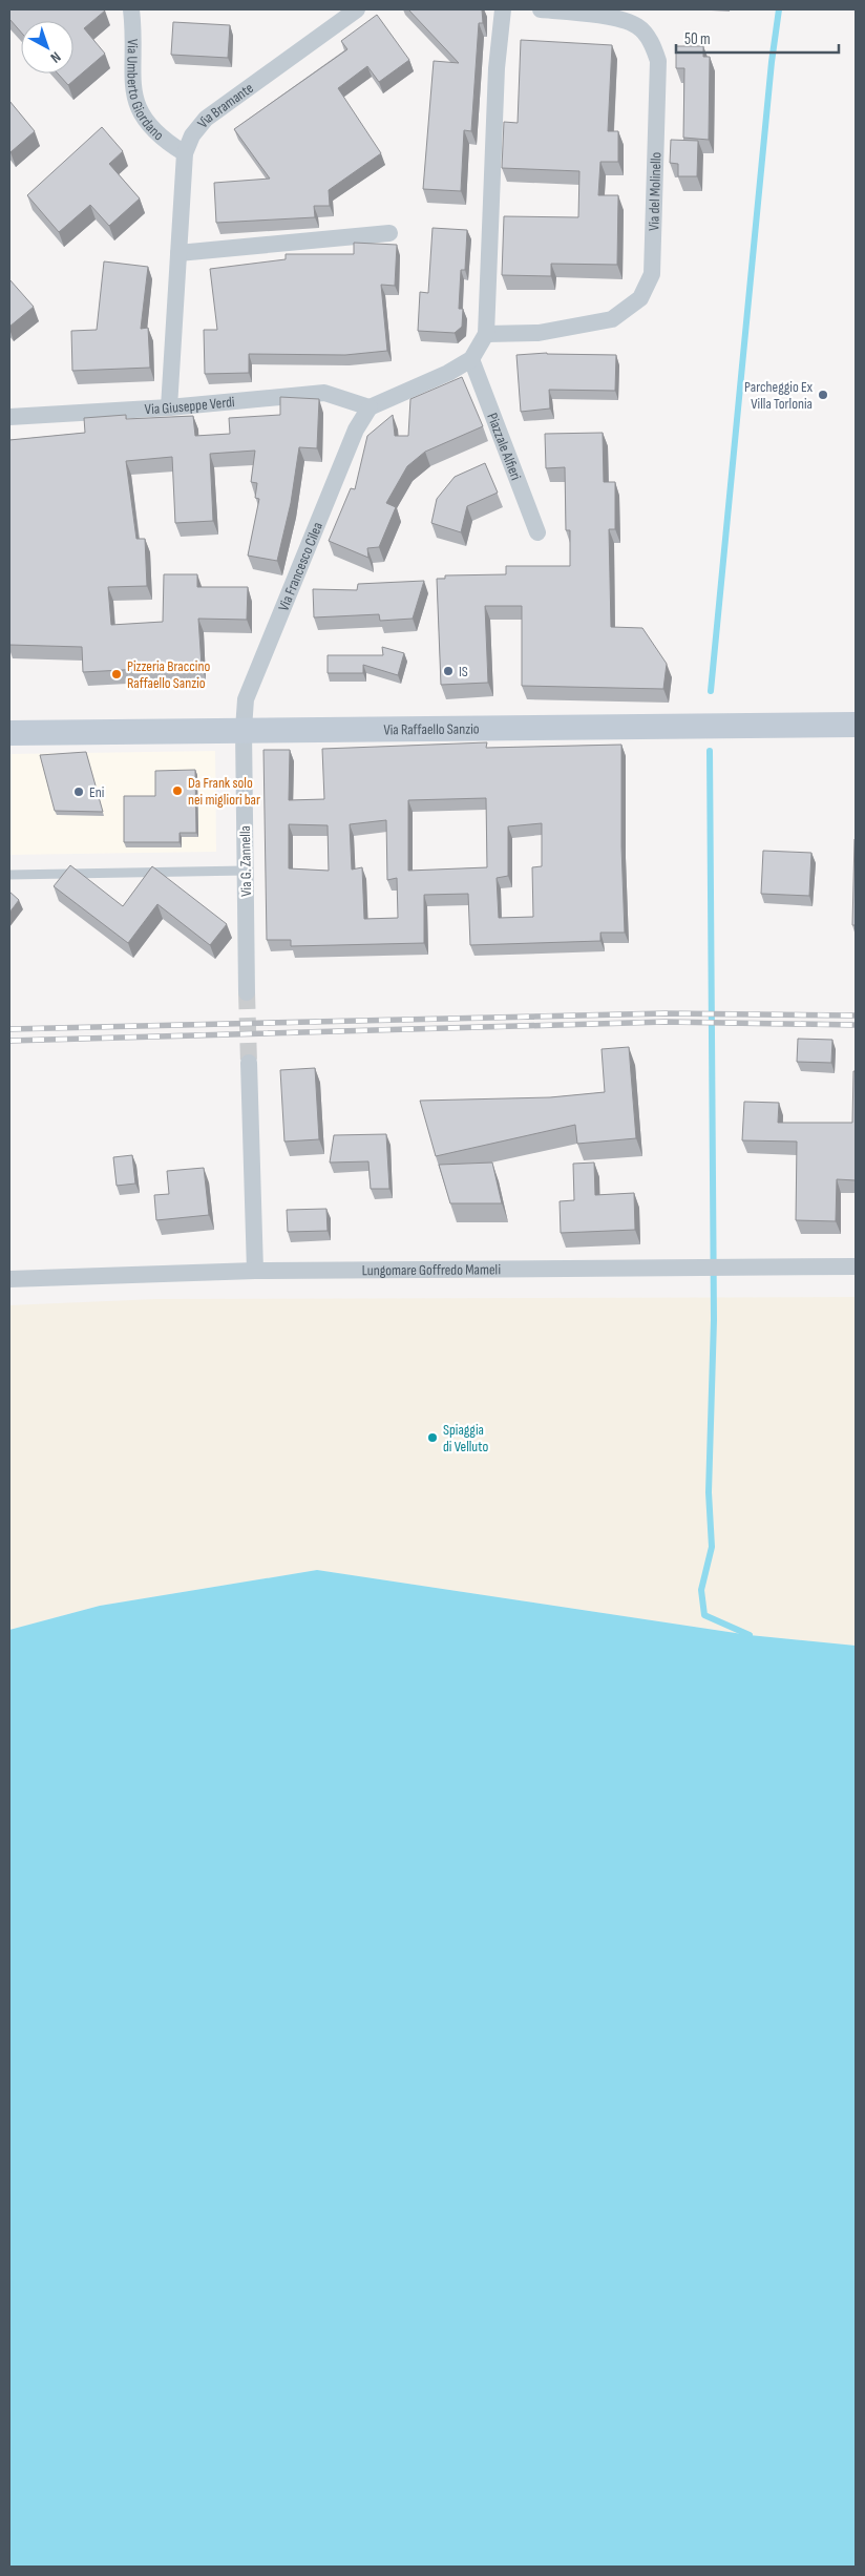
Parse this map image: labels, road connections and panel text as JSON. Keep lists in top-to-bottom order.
{
  "streets": {
    "main road": ["Via Raffaello Sanzio"],
    "street": [
      "Via Umberto Giordano",
      "Via Bramante",
      "Via del Molinello",
      "Via Giuseppe Verdi",
      "Piazzale Alfieri",
      "Via Francesco Cilea",
      "Via G. Zannella",
      "Lungomare Goffredo Mameli"
    ]
  },
  "crossings": [
    ["Via Umberto Giordano", "Via Bramante"],
    ["Via Bramante", "Via Giuseppe Verdi"],
    ["Via Giuseppe Verdi", "Via Francesco Cilea"],
    ["Via Francesco Cilea", "Via Raffaello Sanzio"],
    ["Via Francesco Cilea", "Via G. Zannella"],
    ["Via Raffaello Sanzio", "Via G. Zannella"]
  ],
  "places": [
    "Parcheggio Ex Villa Torlonia",
    "IS",
    "Pizzeria Braccino Raffaello Sanzio",
    "Da Frank solo nei migliori bar",
    "Eni",
    "Spiaggia di Velluto"
  ],
  "scale_bar": "50 m",
  "north": "bottom right"
}
